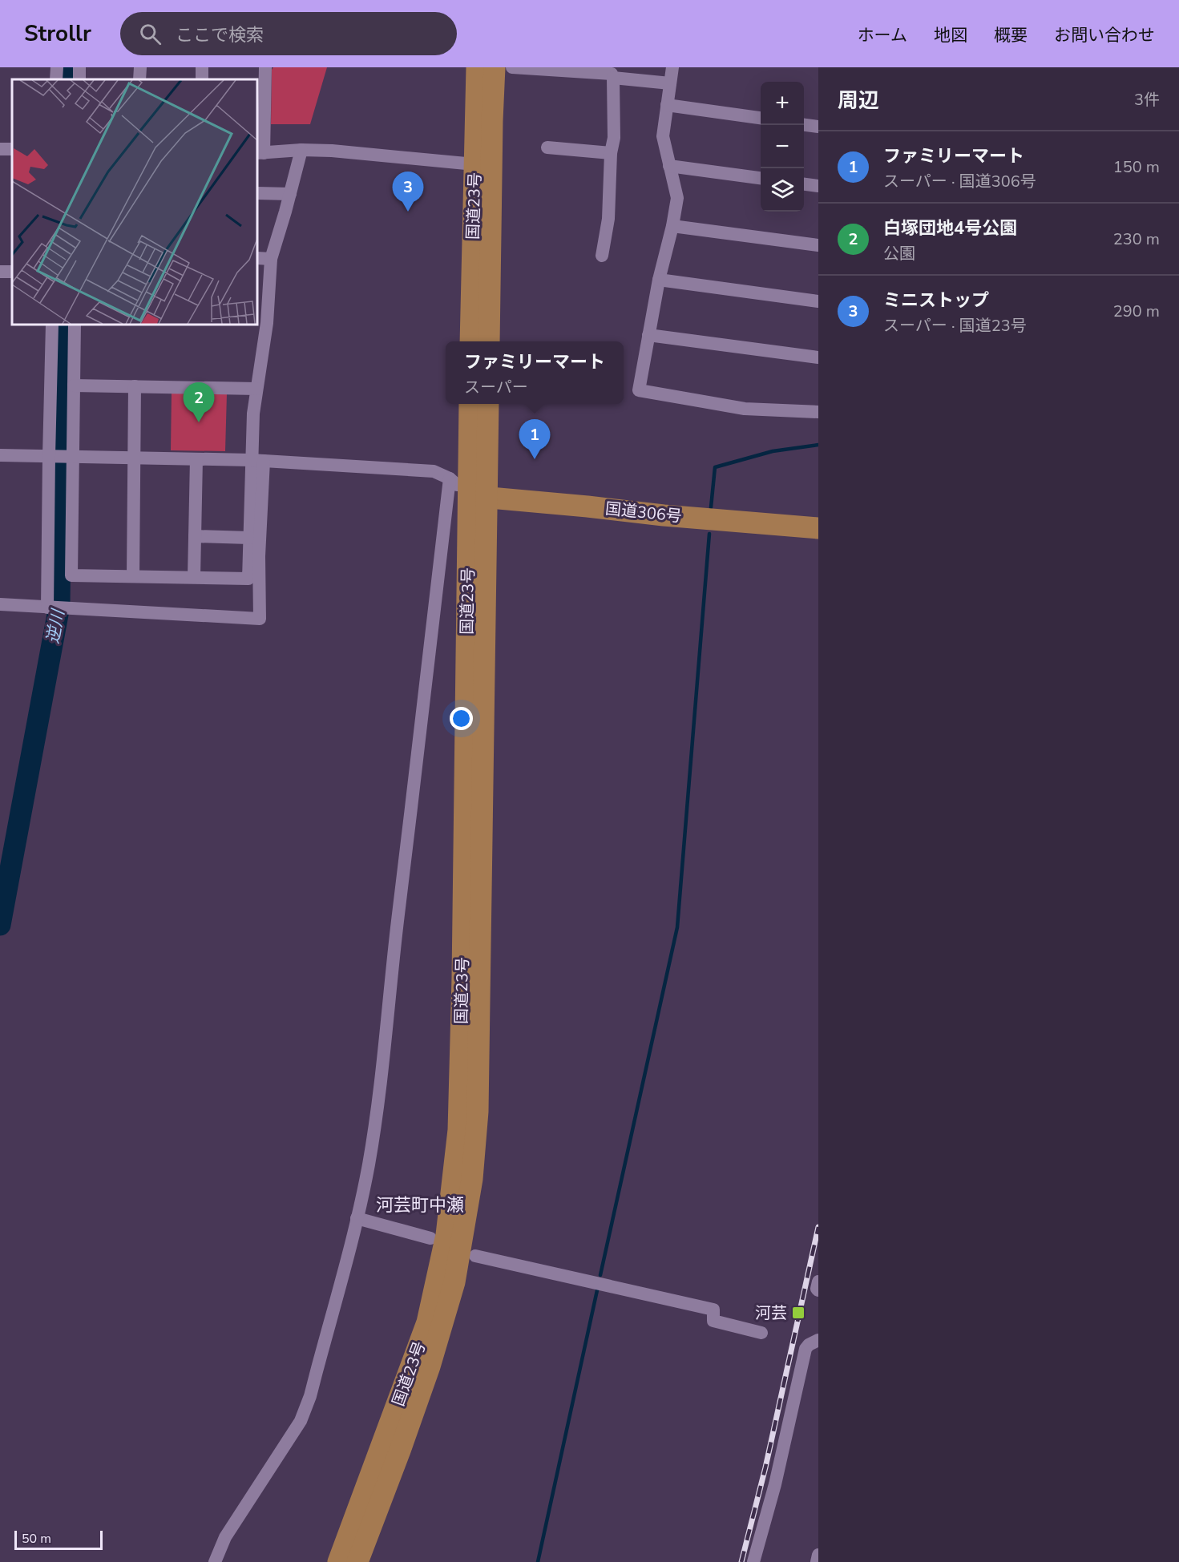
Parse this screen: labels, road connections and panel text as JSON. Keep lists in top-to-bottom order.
{
  "streets": {
    "highway": ["国道23号", "国道306号"]
  },
  "crossings": [
    ["国道23号", "国道306号"]
  ],
  "districts": ["河芸町中瀬"],
  "water": ["逆川"],
  "places": {
    "transit": ["河芸"]
  },
  "scale_bar": "50 m",
  "page": {
    "header": "Strollr",
    "search": "ここで検索",
    "nav": [
      "ホーム",
      "地図",
      "概要",
      "お問い合わせ"
    ],
    "heading": ["周辺", "3件"],
    "map_buttons": ["+", "−"],
    "list": [
      {
        "mark": "1",
        "name": "ファミリーマート",
        "note": "スーパー · 国道306号",
        "value": "150 m"
      },
      {
        "mark": "2",
        "name": "白塚団地4号公園",
        "note": "公園",
        "value": "230 m"
      },
      {
        "mark": "3",
        "name": "ミニストップ",
        "note": "スーパー · 国道23号",
        "value": "290 m"
      }
    ],
    "pins": ["3", "2", "1"],
    "popup": ["ファミリーマート", "スーパー"],
    "scale": "50 m"
  }
}
